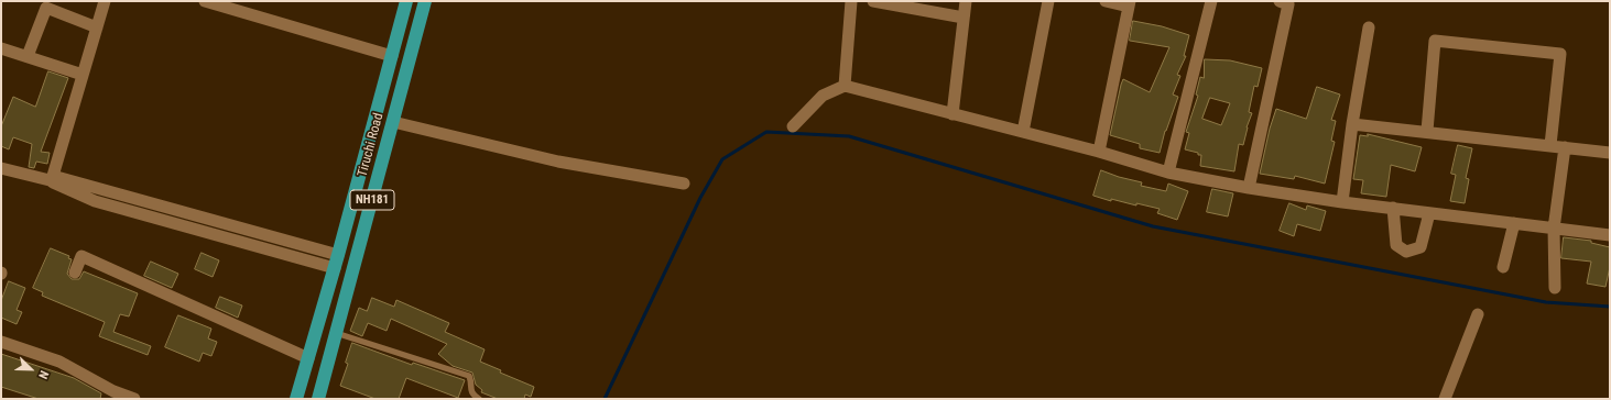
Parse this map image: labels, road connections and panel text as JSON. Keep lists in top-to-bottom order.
{
  "streets": {
    "highway": ["Tiruchi Road", "NH181"]
  },
  "north": "bottom right"
}
